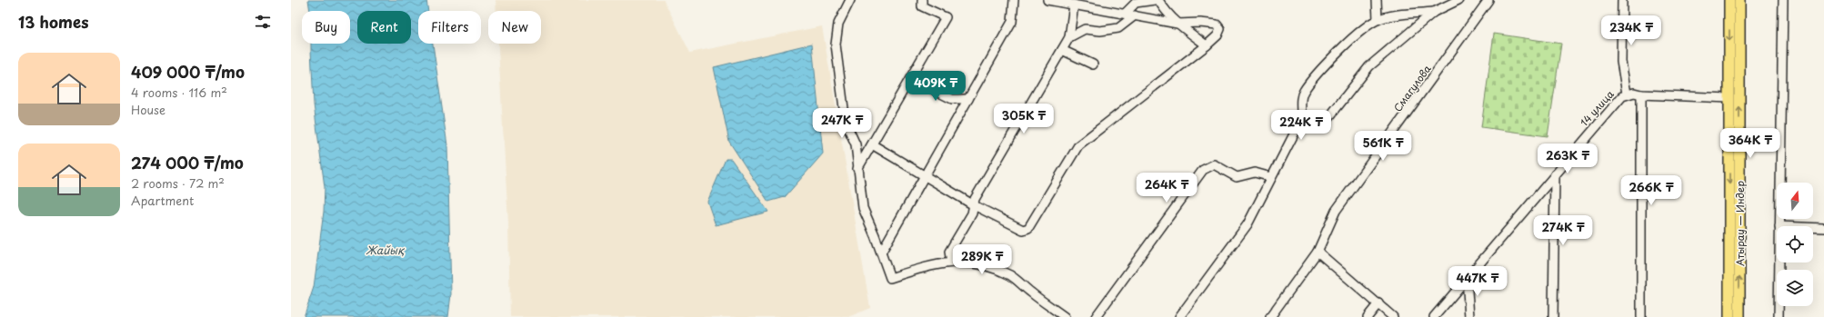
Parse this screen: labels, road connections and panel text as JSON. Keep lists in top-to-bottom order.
{
  "streets": {
    "main road": ["Атырау — Индер"],
    "street": ["Смагулова", "14 улица"]
  },
  "crossings": [
    ["14 улица", "Атырау — Индер"]
  ],
  "water": ["Жайық"],
  "north": "top",
  "page": {
    "heading": "13 homes",
    "chip": [
      "Buy",
      "Rent",
      "Filters",
      "New"
    ],
    "price": [
      "234K ₸",
      "409K ₸",
      "305K ₸",
      "247K ₸",
      "224K ₸",
      "364K ₸",
      "561K ₸",
      "263K ₸",
      "264K ₸",
      "266K ₸",
      "274K ₸",
      "289K ₸",
      "447K ₸"
    ],
    "list": [
      {
        "name": "409 000 ₸/mo",
        "note": "4 rooms · 116 m² · House"
      },
      {
        "name": "274 000 ₸/mo",
        "note": "2 rooms · 72 m² · Apartment"
      }
    ]
  }
}
